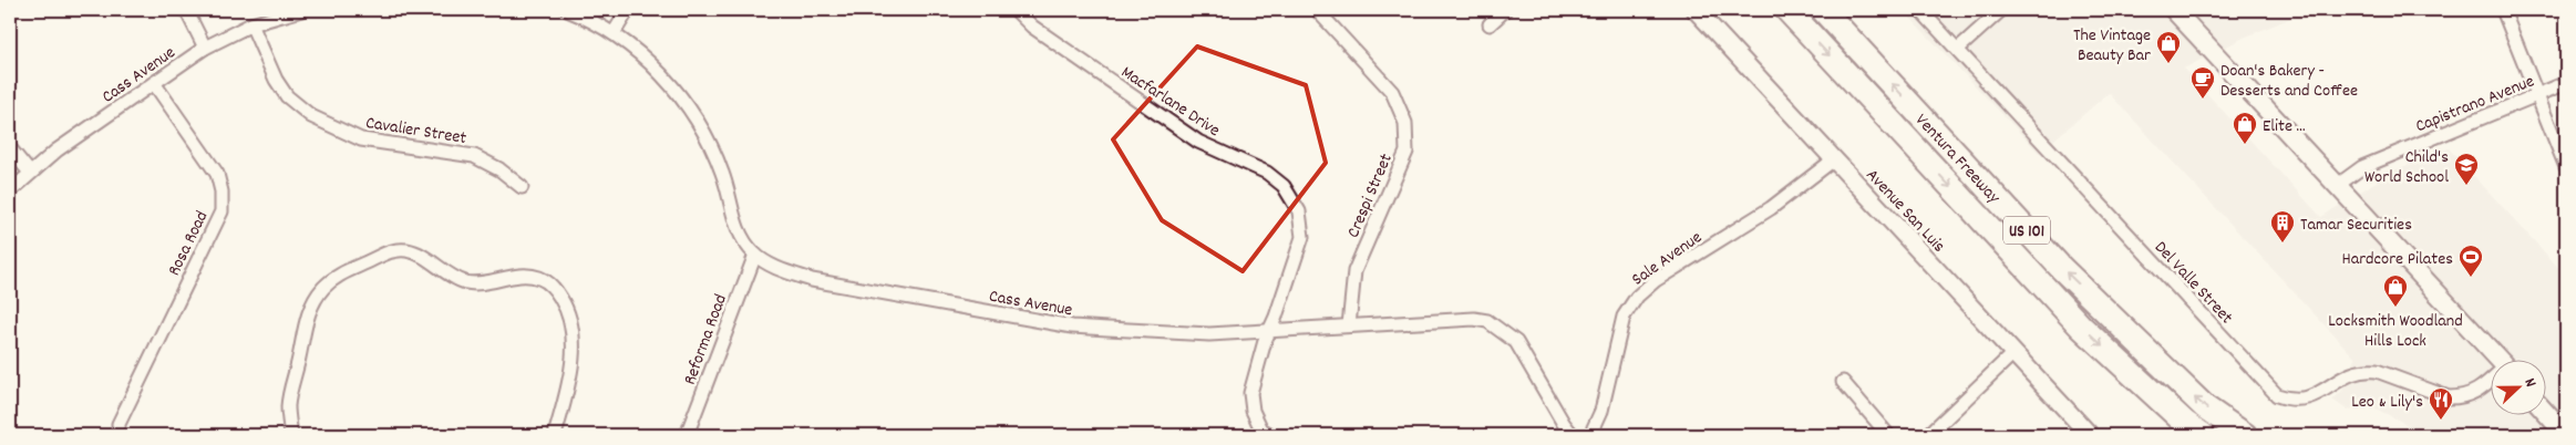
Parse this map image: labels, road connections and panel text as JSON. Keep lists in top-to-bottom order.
{
  "streets": {
    "highway": ["Ventura Freeway", "US 101"],
    "street": [
      "Cass Avenue",
      "Macfarlane Drive",
      "Capistrano Avenue",
      "Cavalier Street",
      "Crespi Street",
      "Avenue San Luis",
      "Rosa Road",
      "Sale Avenue",
      "Del Valle Street",
      "Reforma Road"
    ]
  },
  "crossings": [
    ["Cass Avenue", "Macfarlane Drive"],
    ["Cass Avenue", "Cavalier Street"],
    ["Cass Avenue", "Crespi Street"],
    ["Cass Avenue", "Rosa Road"],
    ["Cass Avenue", "Reforma Road"],
    ["Avenue San Luis", "Sale Avenue"]
  ],
  "places": {
    "shop": ["The Vintage Beauty Bar", "Elite ...", "Locksmith Woodland Hills Lock"],
    "cafe": ["Doan's Bakery - Desserts and Coffee"],
    "school or university": ["Child's World School"],
    "building": ["Tamar Securities"],
    "sports": ["Hardcore Pilates"],
    "restaurant": ["Leo & Lily's"]
  },
  "north": "right"
}
